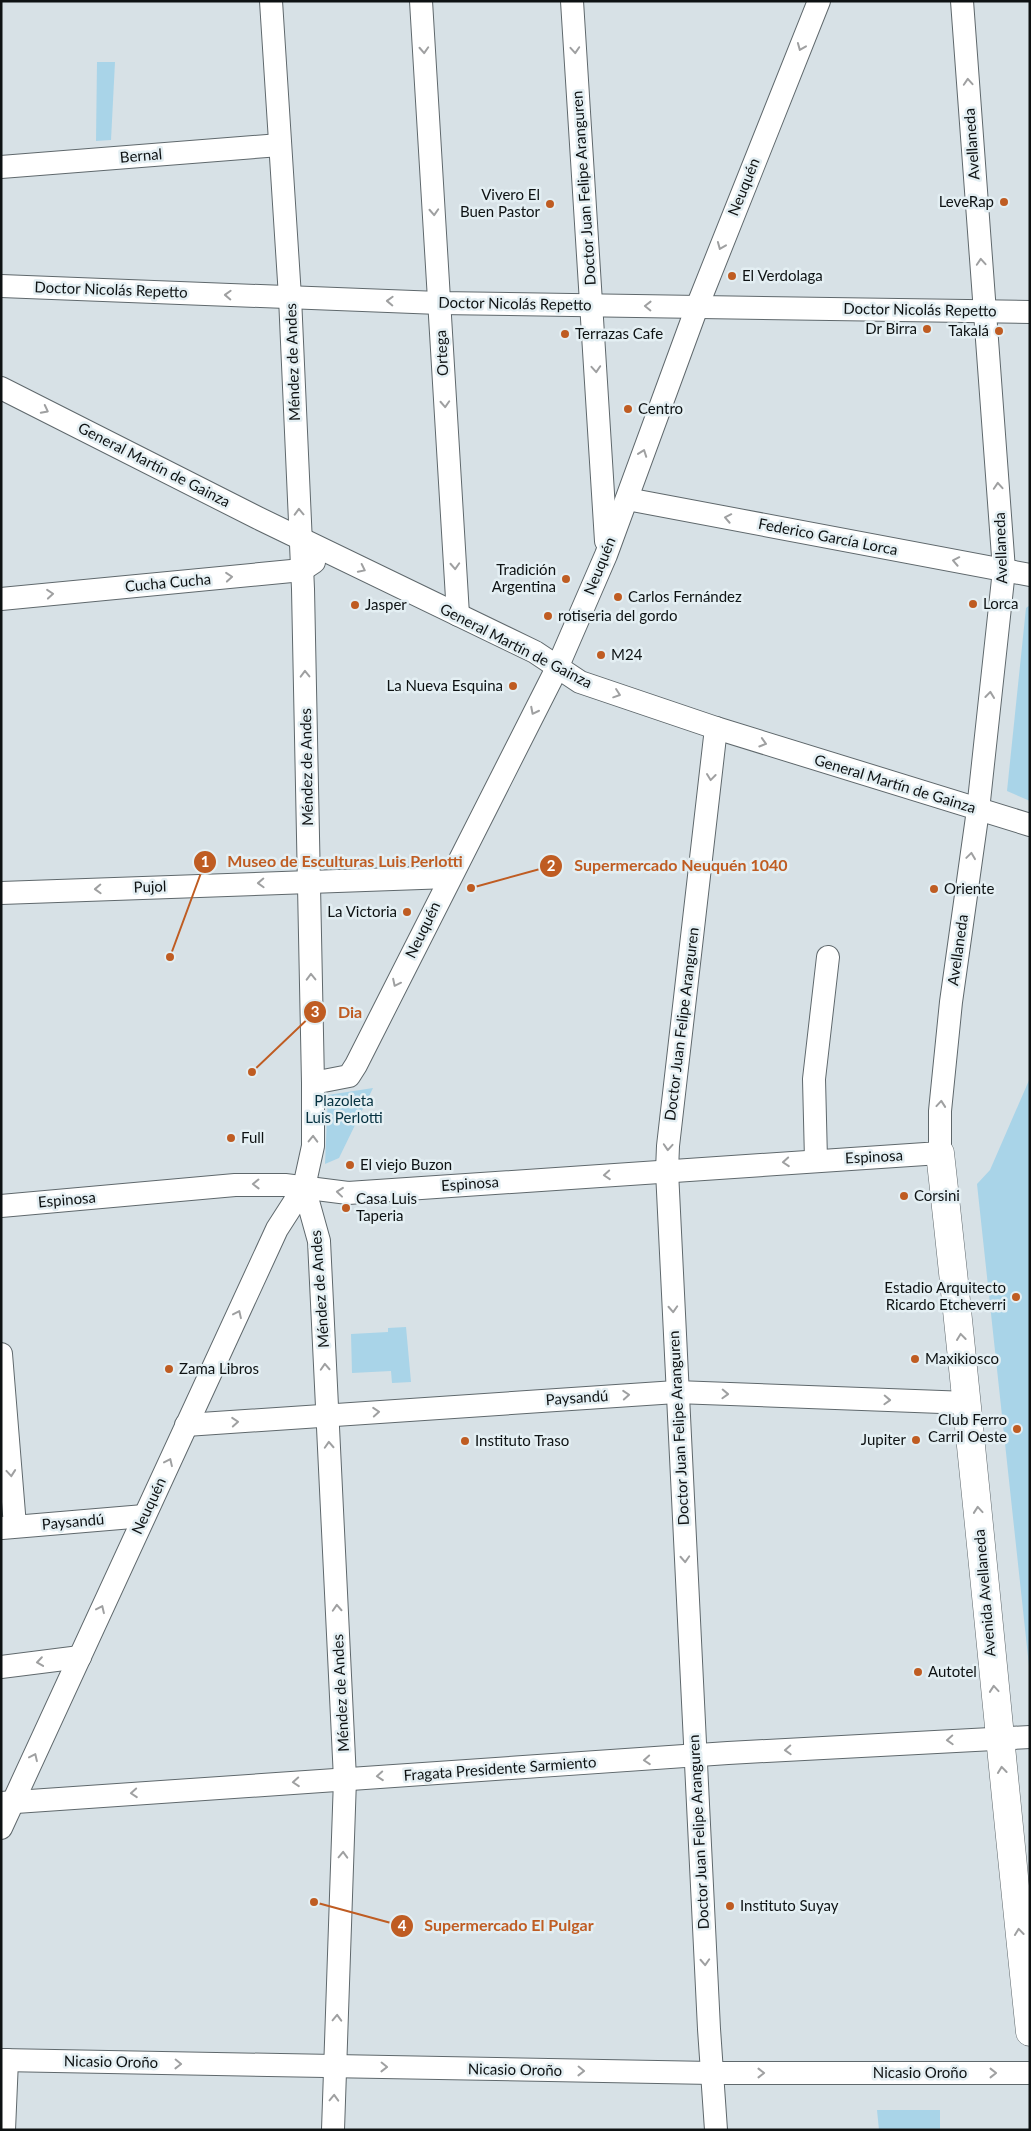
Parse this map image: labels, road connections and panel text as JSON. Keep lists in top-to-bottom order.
{
  "streets": {
    "main road": ["Avenida Avellaneda"],
    "street": [
      "Avellaneda",
      "Bernal",
      "Neuquén",
      "Doctor Juan Felipe Aranguren",
      "Doctor Nicolás Repetto",
      "Ortega",
      "Méndez de Andes",
      "General Martín de Gainza",
      "Federico García Lorca",
      "Cucha Cucha",
      "Pujol",
      "Espinosa",
      "Paysandú",
      "Fragata Presidente Sarmiento",
      "Nicasio Oroño"
    ]
  },
  "crossings": [
    ["Avellaneda", "Doctor Nicolás Repetto"],
    ["Avellaneda", "General Martín de Gainza"],
    ["Avellaneda", "Federico García Lorca"],
    ["Avellaneda", "Espinosa"],
    ["Avellaneda", "Avenida Avellaneda"],
    ["Bernal", "Méndez de Andes"],
    ["Neuquén", "Doctor Juan Felipe Aranguren"],
    ["Neuquén", "Doctor Nicolás Repetto"],
    ["Neuquén", "Méndez de Andes"],
    ["Neuquén", "General Martín de Gainza"],
    ["Neuquén", "Federico García Lorca"],
    ["Neuquén", "Pujol"],
    ["Neuquén", "Espinosa"],
    ["Neuquén", "Paysandú"],
    ["Neuquén", "Fragata Presidente Sarmiento"],
    ["Doctor Juan Felipe Aranguren", "Doctor Nicolás Repetto"],
    ["Doctor Juan Felipe Aranguren", "General Martín de Gainza"],
    ["Doctor Juan Felipe Aranguren", "Espinosa"],
    ["Doctor Juan Felipe Aranguren", "Paysandú"],
    ["Doctor Juan Felipe Aranguren", "Fragata Presidente Sarmiento"],
    ["Doctor Juan Felipe Aranguren", "Nicasio Oroño"],
    ["Doctor Nicolás Repetto", "Ortega"],
    ["Doctor Nicolás Repetto", "Méndez de Andes"],
    ["Ortega", "General Martín de Gainza"],
    ["Méndez de Andes", "General Martín de Gainza"],
    ["Méndez de Andes", "Cucha Cucha"],
    ["Méndez de Andes", "Pujol"],
    ["Méndez de Andes", "Espinosa"],
    ["Méndez de Andes", "Paysandú"],
    ["Méndez de Andes", "Fragata Presidente Sarmiento"],
    ["Méndez de Andes", "Nicasio Oroño"],
    ["General Martín de Gainza", "Cucha Cucha"],
    ["Espinosa", "Avenida Avellaneda"],
    ["Paysandú", "Avenida Avellaneda"],
    ["Avenida Avellaneda", "Fragata Presidente Sarmiento"]
  ],
  "one_way": [
    "Avellaneda",
    "Doctor Juan Felipe Aranguren",
    "Doctor Nicolás Repetto",
    "Ortega",
    "Méndez de Andes",
    "General Martín de Gainza",
    "Federico García Lorca",
    "Cucha Cucha",
    "Pujol",
    "Espinosa",
    "Paysandú",
    "Avenida Avellaneda",
    "Fragata Presidente Sarmiento",
    "Nicasio Oroño"
  ],
  "parks": ["Plazoleta Luis Perlotti"],
  "places": [
    "LeveRap",
    "Vivero El Buen Pastor",
    "El Verdolaga",
    "Dr Birra",
    "Takalá",
    "Terrazas Cafe",
    "Centro",
    "Tradición Argentina",
    "Carlos Fernández",
    "Lorca",
    "Jasper",
    "rotiseria del gordo",
    "M24",
    "La Nueva Esquina",
    "Supermercado Neuquén 1040",
    "Oriente",
    "La Victoria",
    "Museo de Esculturas Luis Perlotti",
    "Dia",
    "Full",
    "El viejo Buzon",
    "Corsini",
    "Casa Luis Taperia",
    "Estadio Arquitecto Ricardo Etcheverri",
    "Maxikiosco",
    "Zama Libros",
    "Club Ferro Carril Oeste",
    "Jupiter",
    "Instituto Traso",
    "Autotel",
    "Supermercado El Pulgar",
    "Instituto Suyay"
  ]
}
